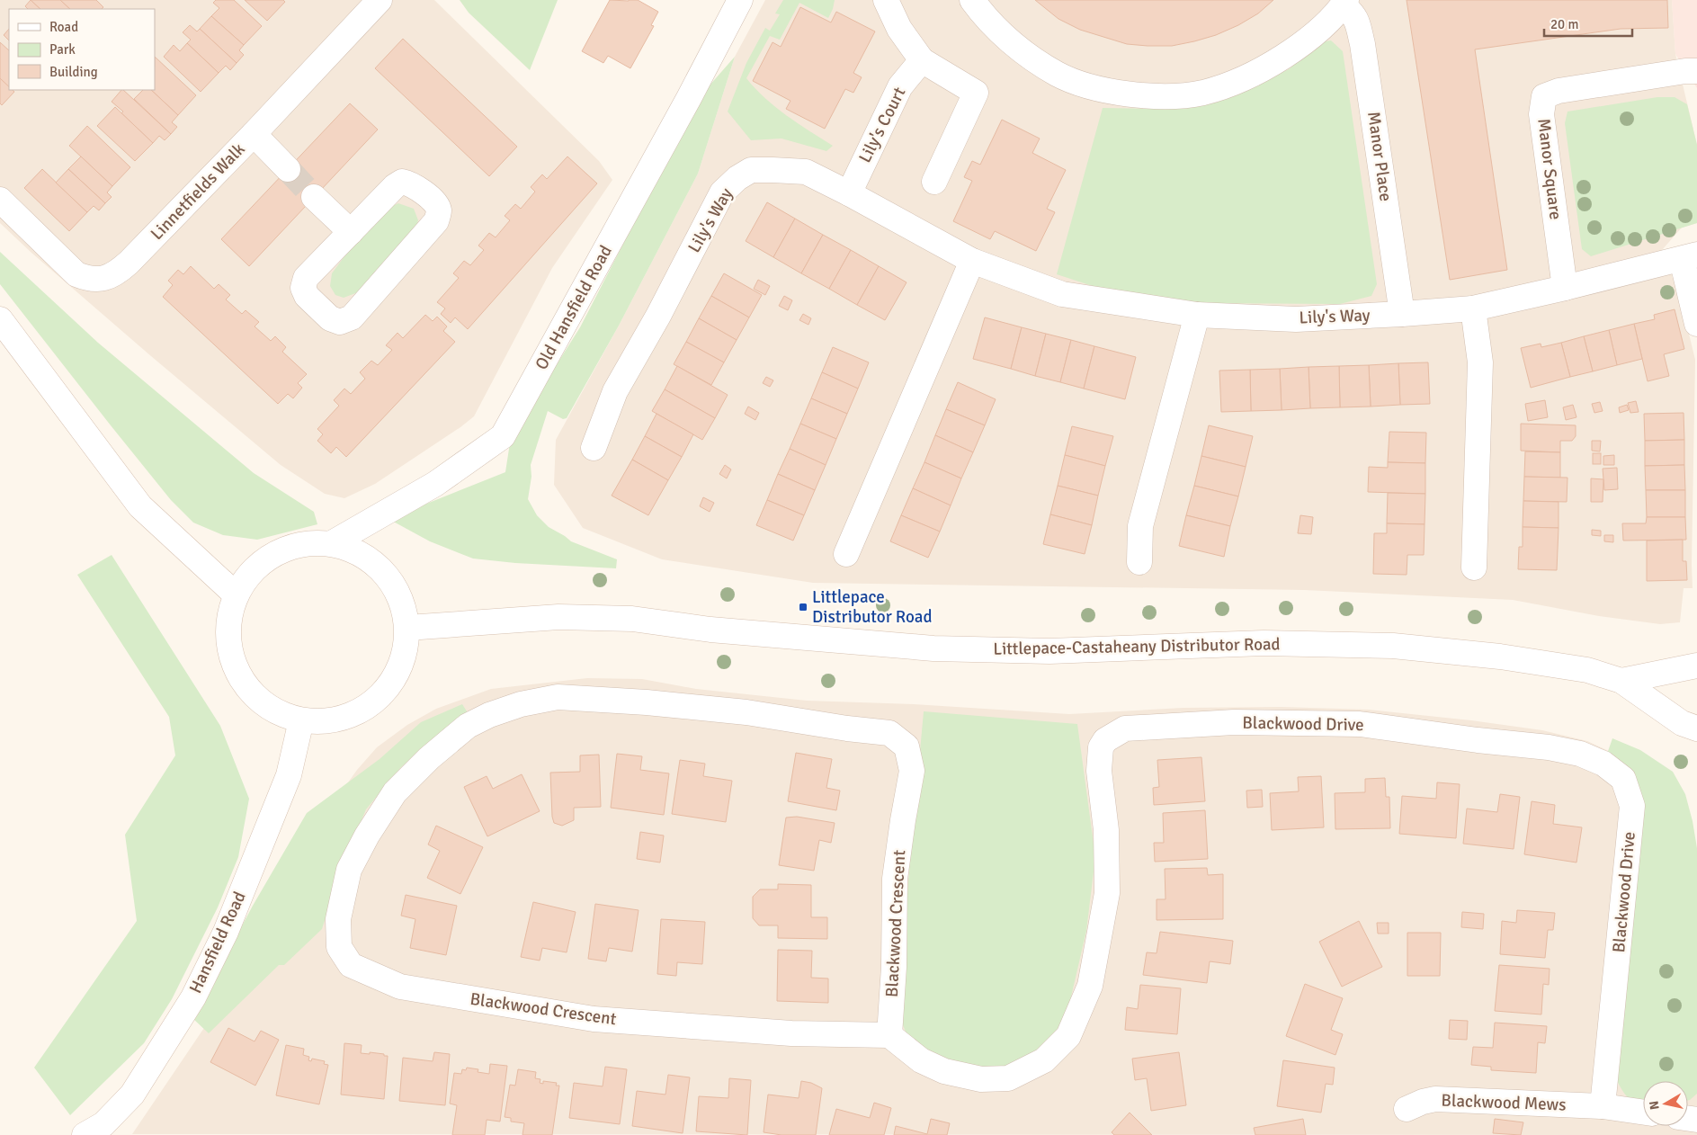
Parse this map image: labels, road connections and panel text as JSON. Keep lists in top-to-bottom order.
{
  "streets": {
    "street": [
      "Lily's Court",
      "Manor Place",
      "Manor Square",
      "Linnetfields Walk",
      "Lily's Way",
      "Old Hansfield Road",
      "Littlepace-Castaheany Distributor Road",
      "Blackwood Drive",
      "Blackwood Crescent",
      "Hansfield Road",
      "Blackwood Mews"
    ]
  },
  "crossings": [
    ["Lily's Court", "Lily's Way"],
    ["Manor Place", "Lily's Way"],
    ["Manor Square", "Lily's Way"],
    ["Blackwood Drive", "Blackwood Crescent"],
    ["Blackwood Drive", "Blackwood Mews"]
  ],
  "places": {
    "transit": ["Littlepace Distributor Road"]
  },
  "legend": ["Road", "Park", "Building"],
  "scale_bar": "20 m",
  "north": "left"
}
